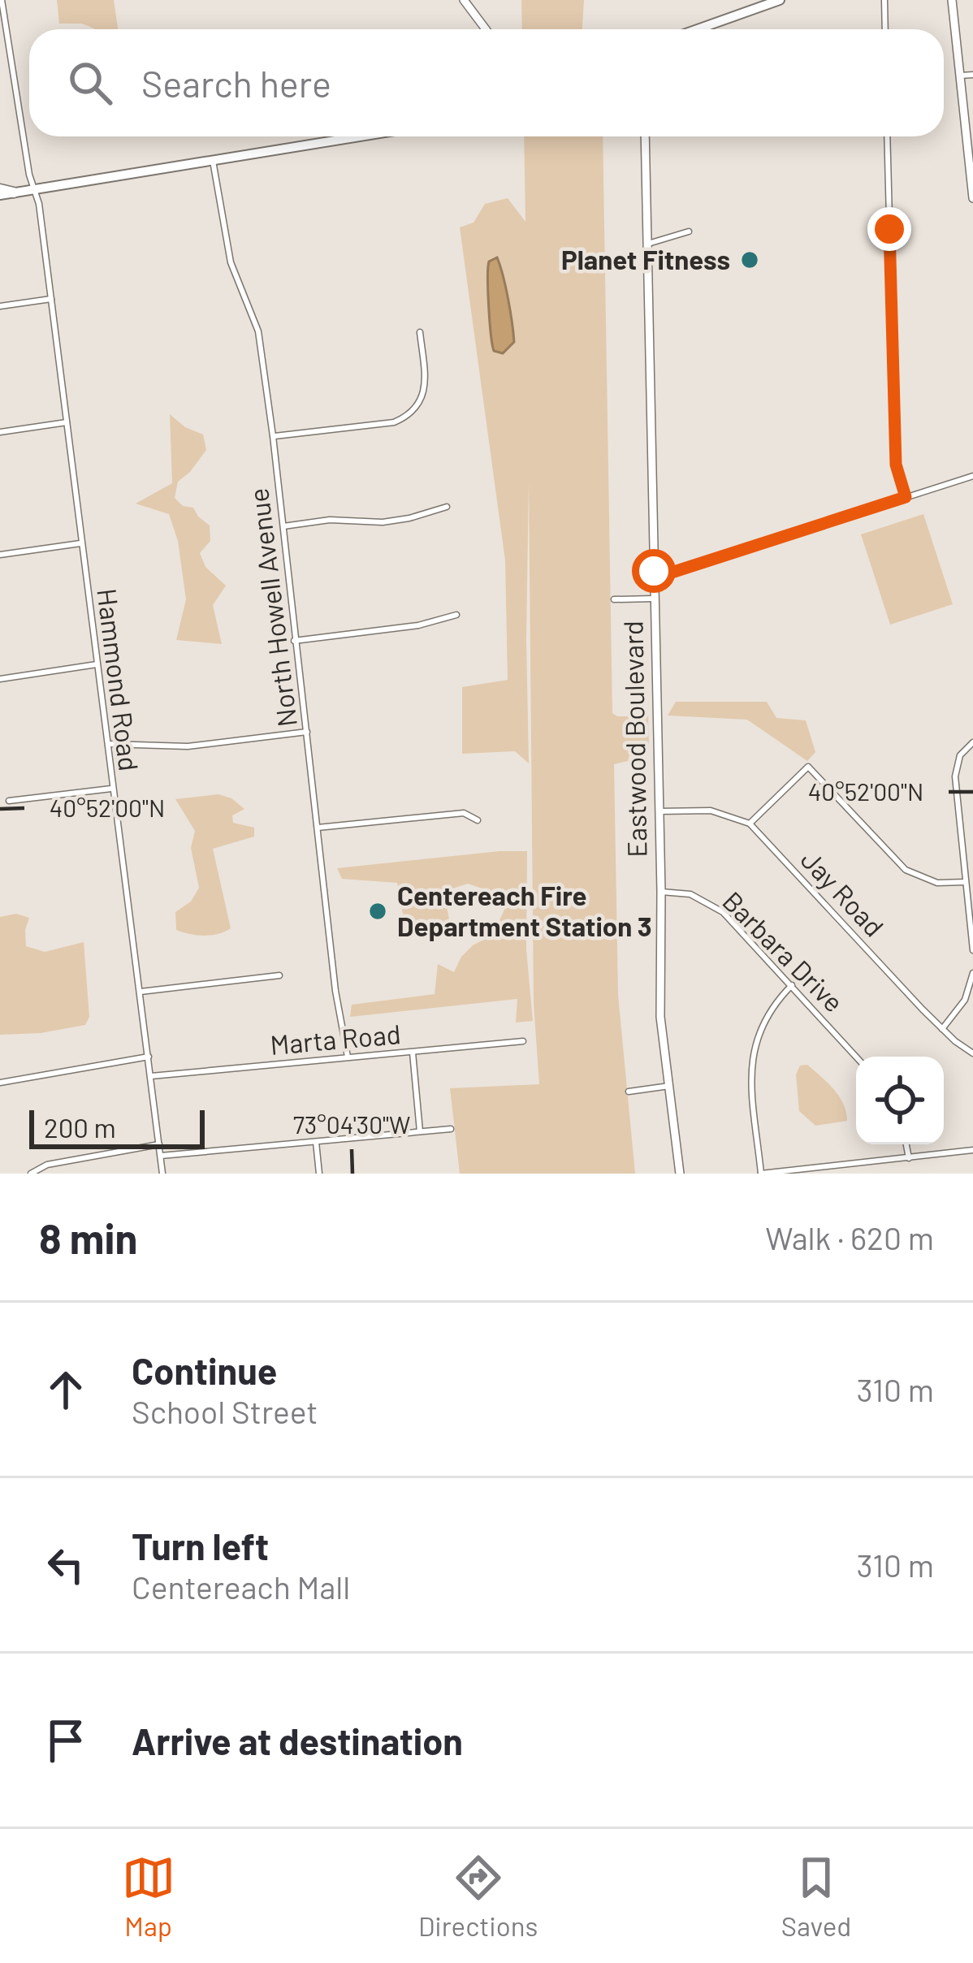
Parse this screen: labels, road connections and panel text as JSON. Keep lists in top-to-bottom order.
{
  "streets": {
    "street": [
      "North Howell Avenue",
      "Hammond Road",
      "Eastwood Boulevard",
      "Jay Road",
      "Barbara Drive",
      "Marta Road"
    ]
  },
  "crossings": [
    ["North Howell Avenue", "Marta Road"],
    ["Hammond Road", "Marta Road"],
    ["Eastwood Boulevard", "Barbara Drive"]
  ],
  "places": ["Planet Fitness", "Centereach Fire Department Station 3"],
  "scale_bar": "200 m",
  "page": {
    "search": "Search here",
    "scale": "200 m",
    "heading": ["8 min", "Walk · 620 m"],
    "list": [
      ["Continue", "School Street", "310 m"],
      ["Turn left", "Centereach Mall", "310 m"],
      "Arrive at destination"
    ],
    "nav": ["Map", "Directions", "Saved"]
  },
  "coordinates": ["40°52'00\"N", "73°04'30\"W"]
}
